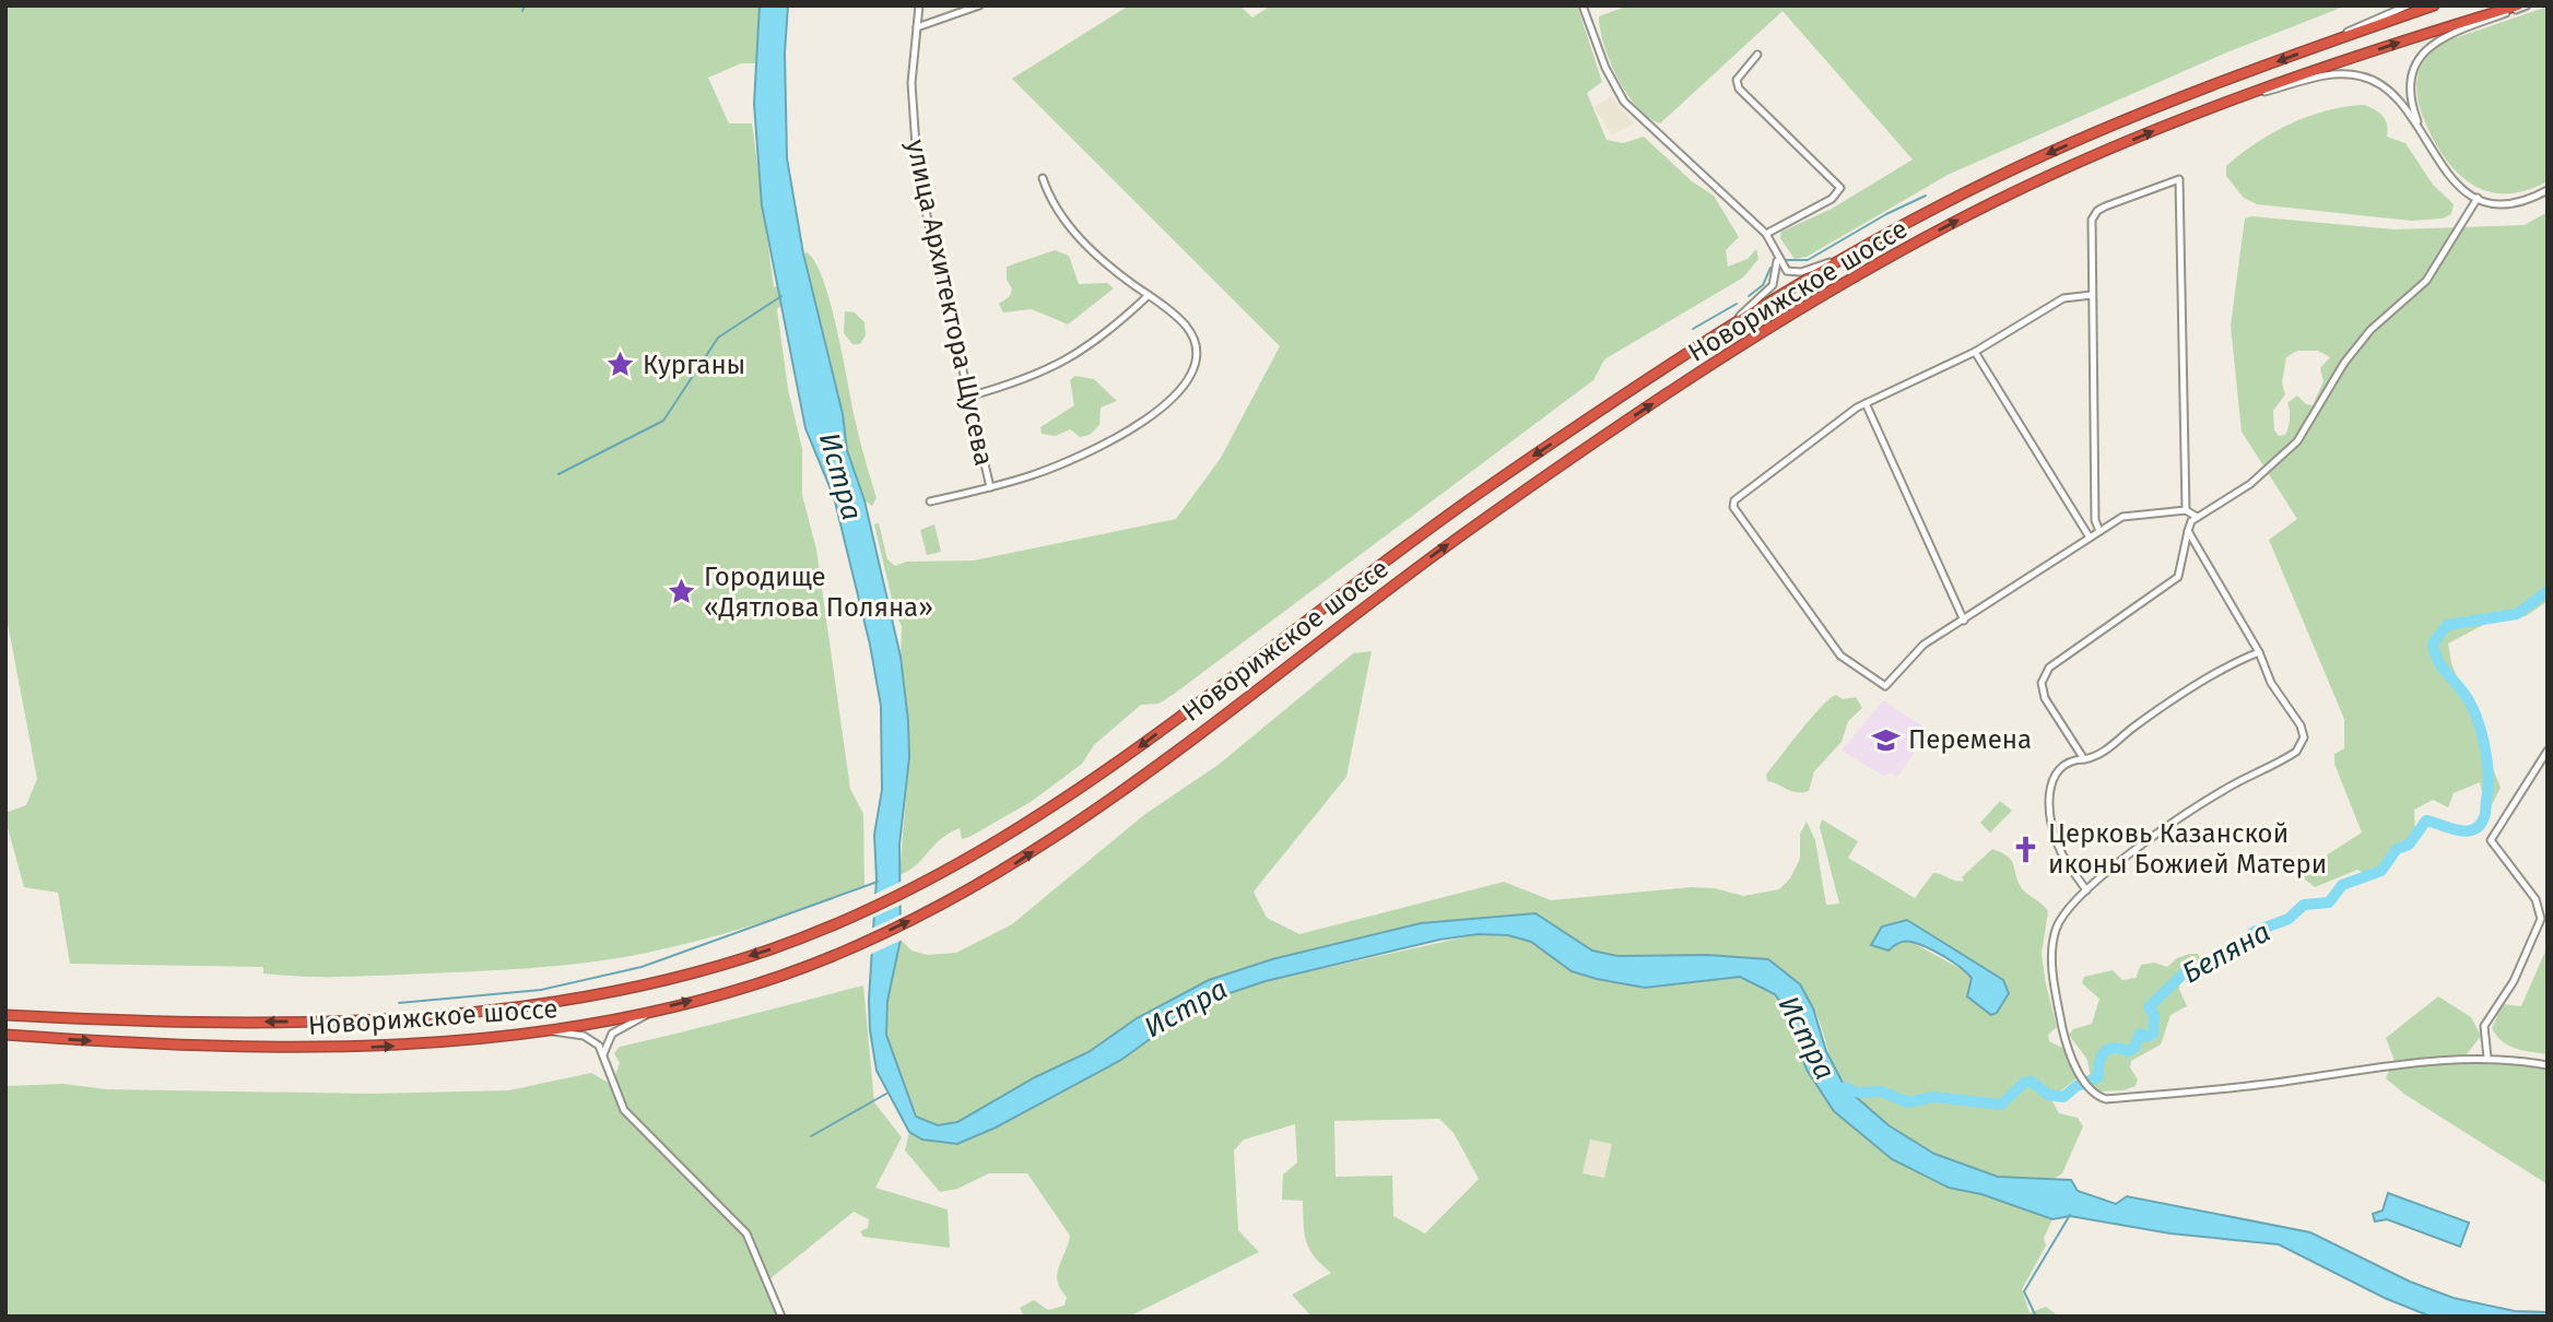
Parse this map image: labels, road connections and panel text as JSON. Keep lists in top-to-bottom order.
{
  "streets": {
    "highway": ["Новорижское шоссе"],
    "street": ["улица Архитектора Щусева"]
  },
  "water": ["Истра", "Беляна"],
  "places": {
    "place": ["Курганы", "Городище «Дятлова Поляна»"],
    "school or university": ["Перемена"],
    "church": ["Церковь Казанской иконы Божией Матери"]
  }
}
